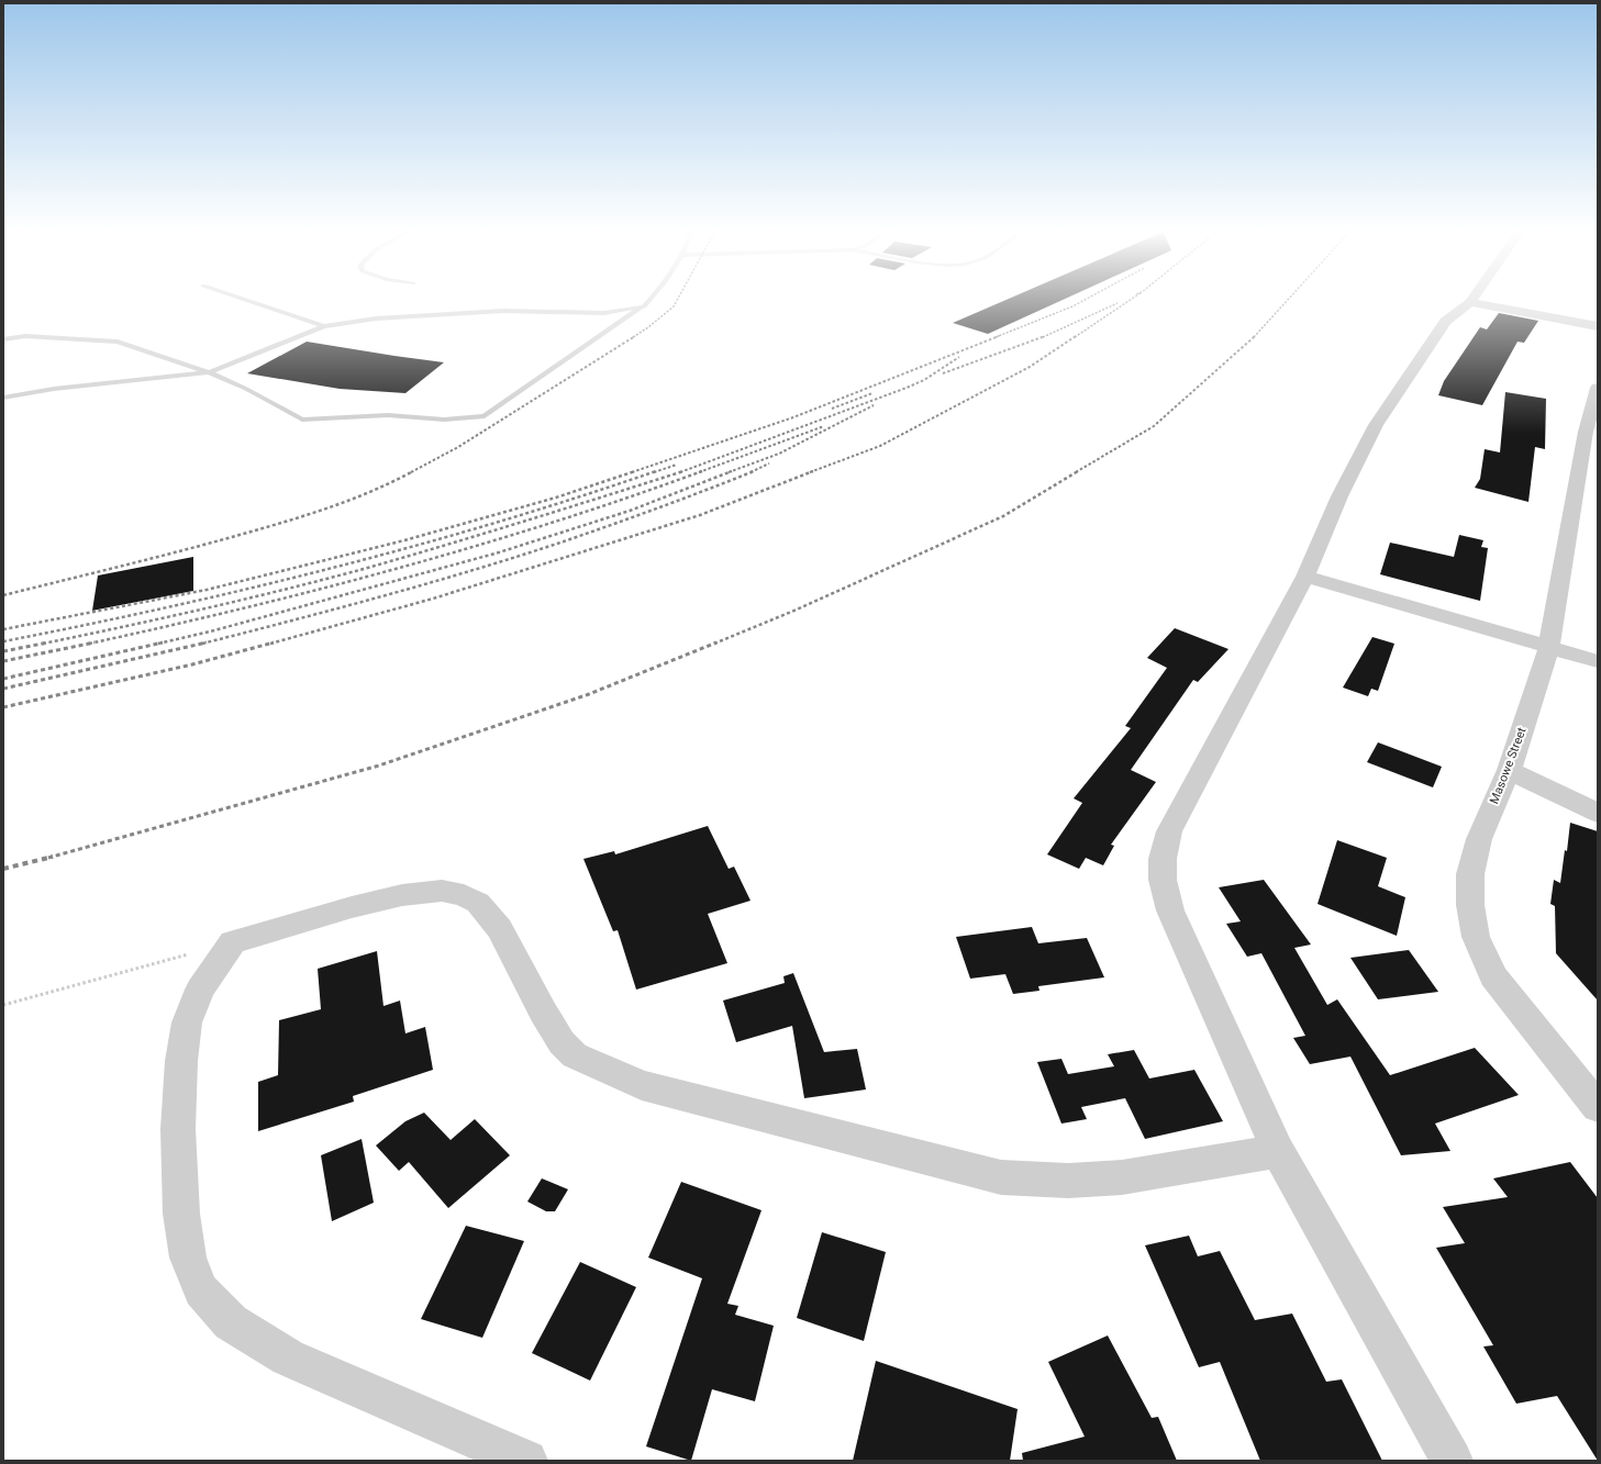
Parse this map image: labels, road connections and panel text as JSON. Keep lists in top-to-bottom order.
{
  "streets": {
    "street": ["Masowe Street"]
  }
}
